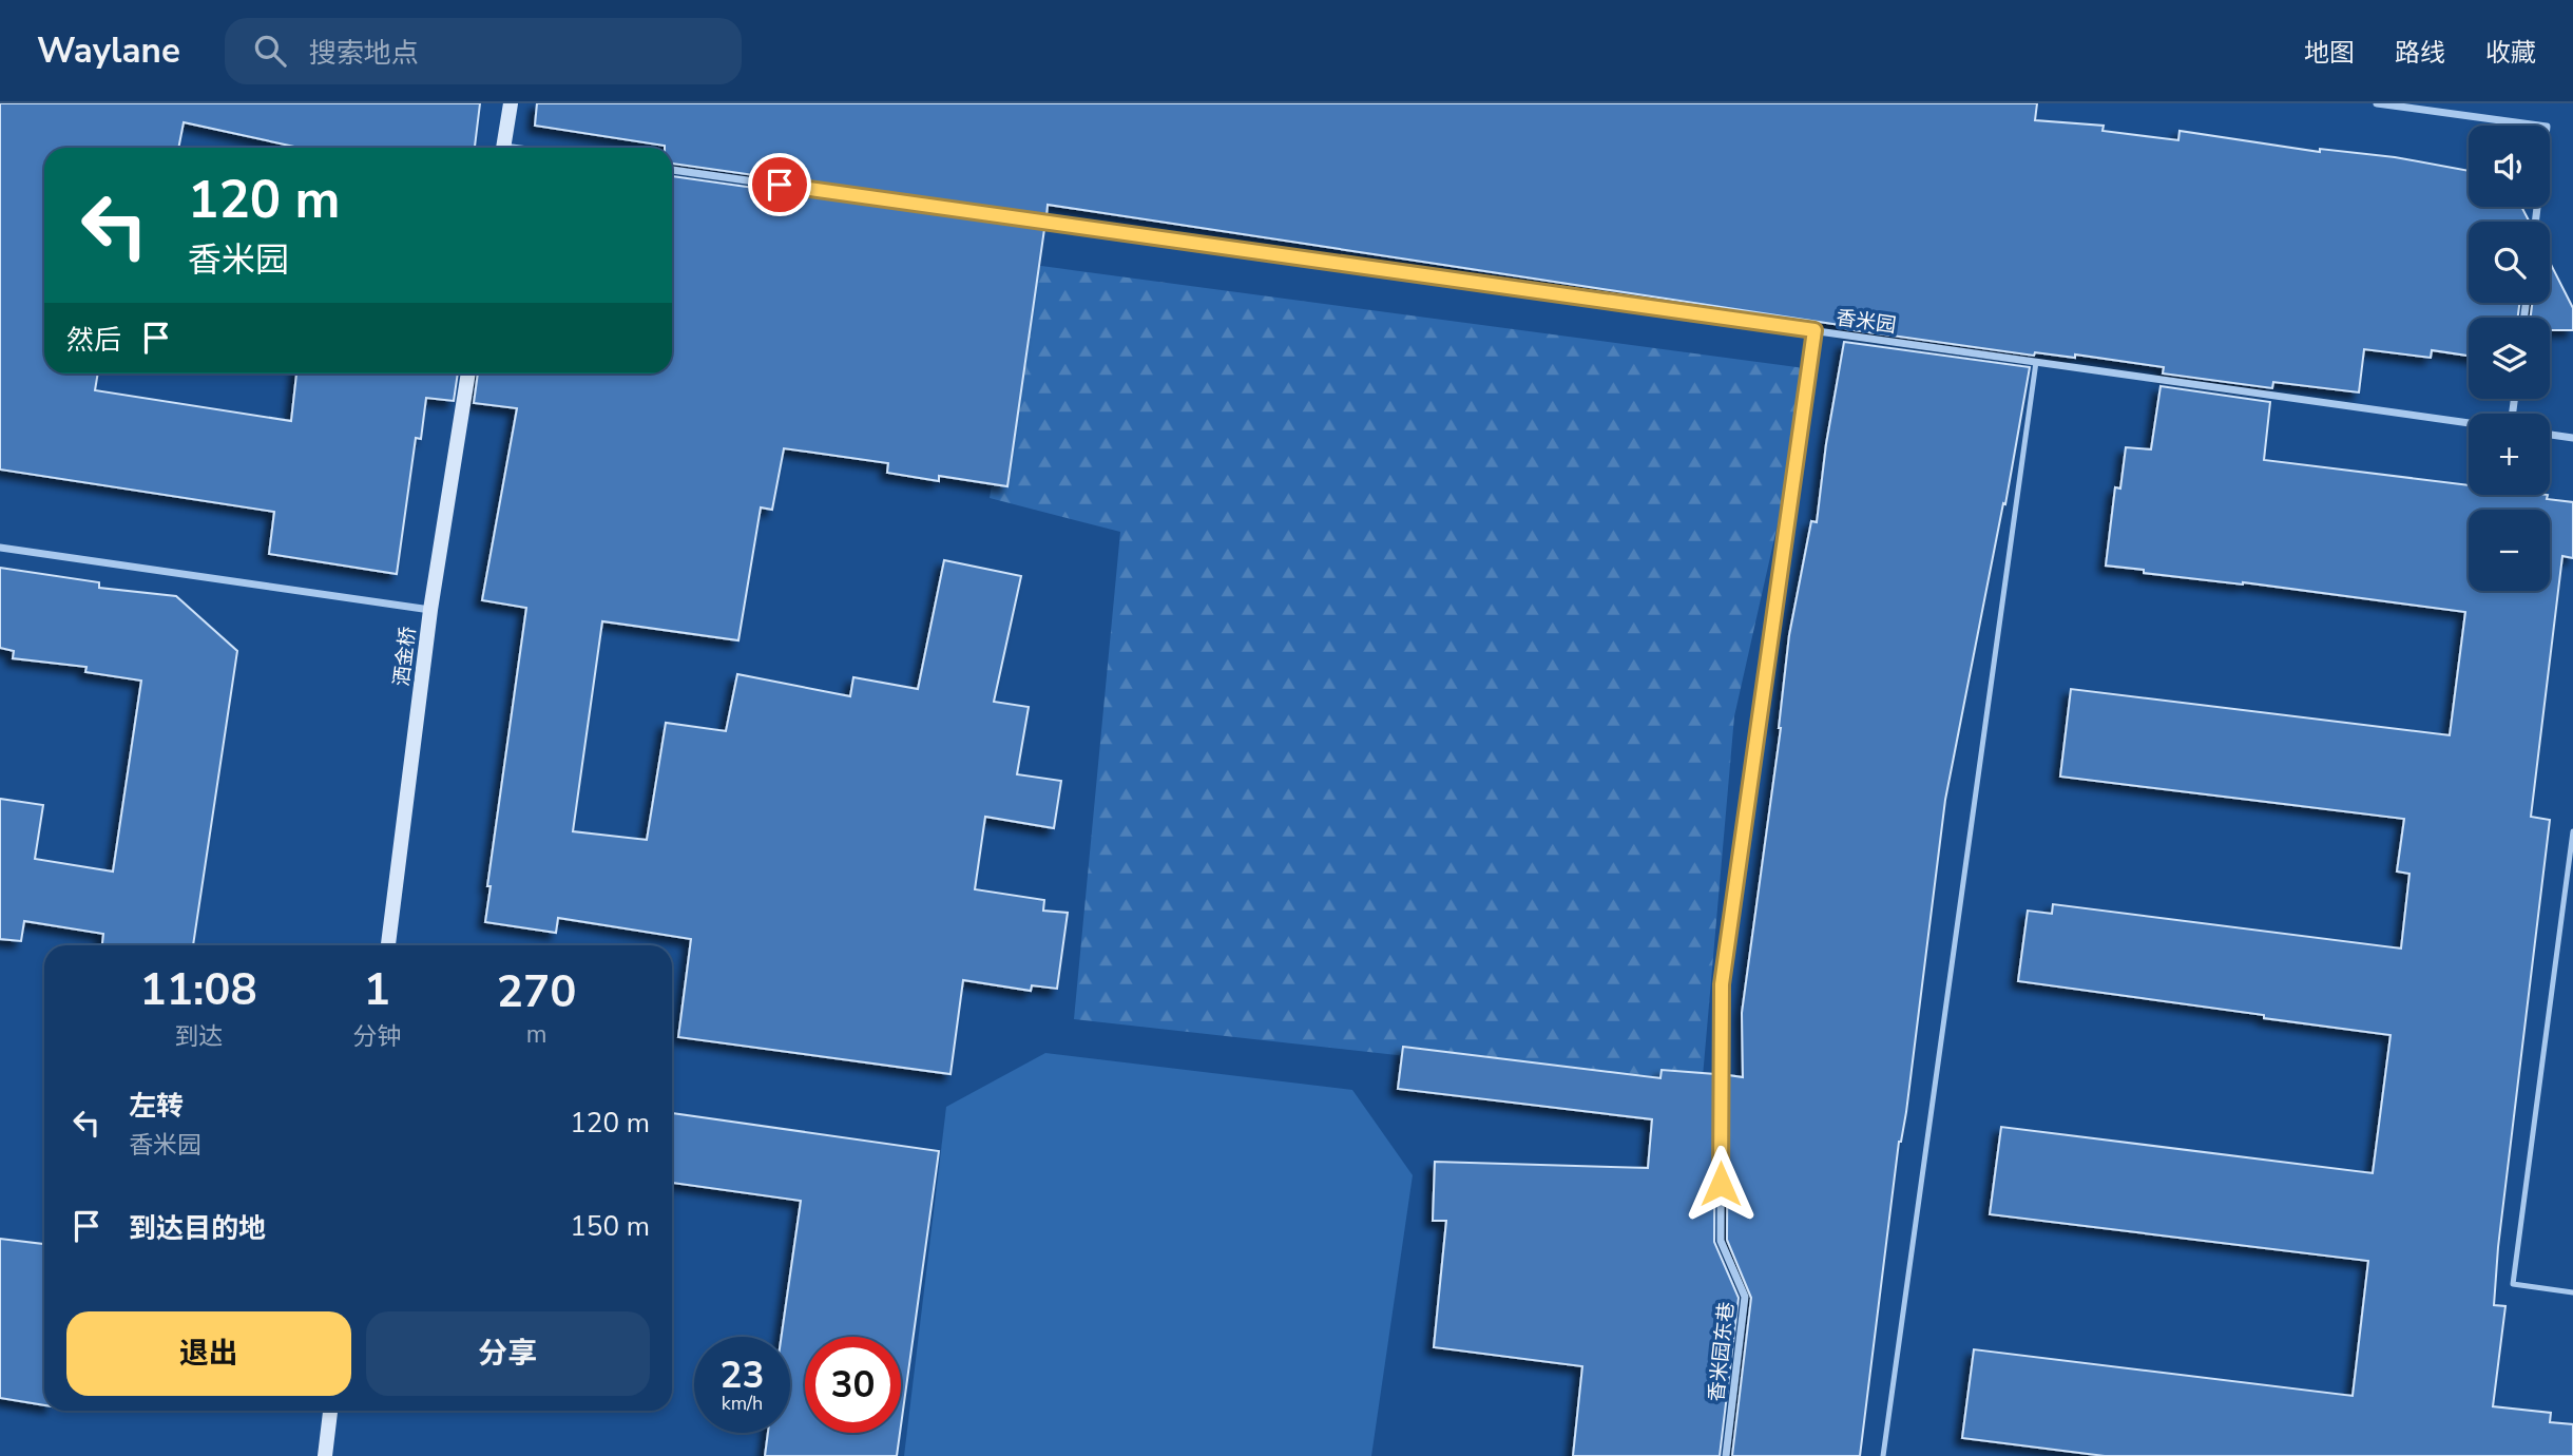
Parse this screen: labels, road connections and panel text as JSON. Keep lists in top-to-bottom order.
{
  "streets": {
    "street": ["香米园", "洒金桥", "香米园东巷"]
  },
  "crossings": [
    ["香米园", "香米园东巷"]
  ],
  "page": {
    "header": "Waylane",
    "search": "搜索地点",
    "nav": ["地图", "路线", "收藏"],
    "map_buttons": ["+", "−"],
    "turn": ["120 m", "香米园"],
    "then": "然后",
    "eta": [
      "11:08",
      "到达",
      "1",
      "分钟",
      "270",
      "m"
    ],
    "list": [
      {
        "name": "左转",
        "note": "香米园",
        "value": "120 m"
      },
      {
        "name": "到达目的地",
        "value": "150 m"
      }
    ],
    "buttons": ["退出", "分享"],
    "speed": "23 km/h",
    "limit": "30"
  }
}
